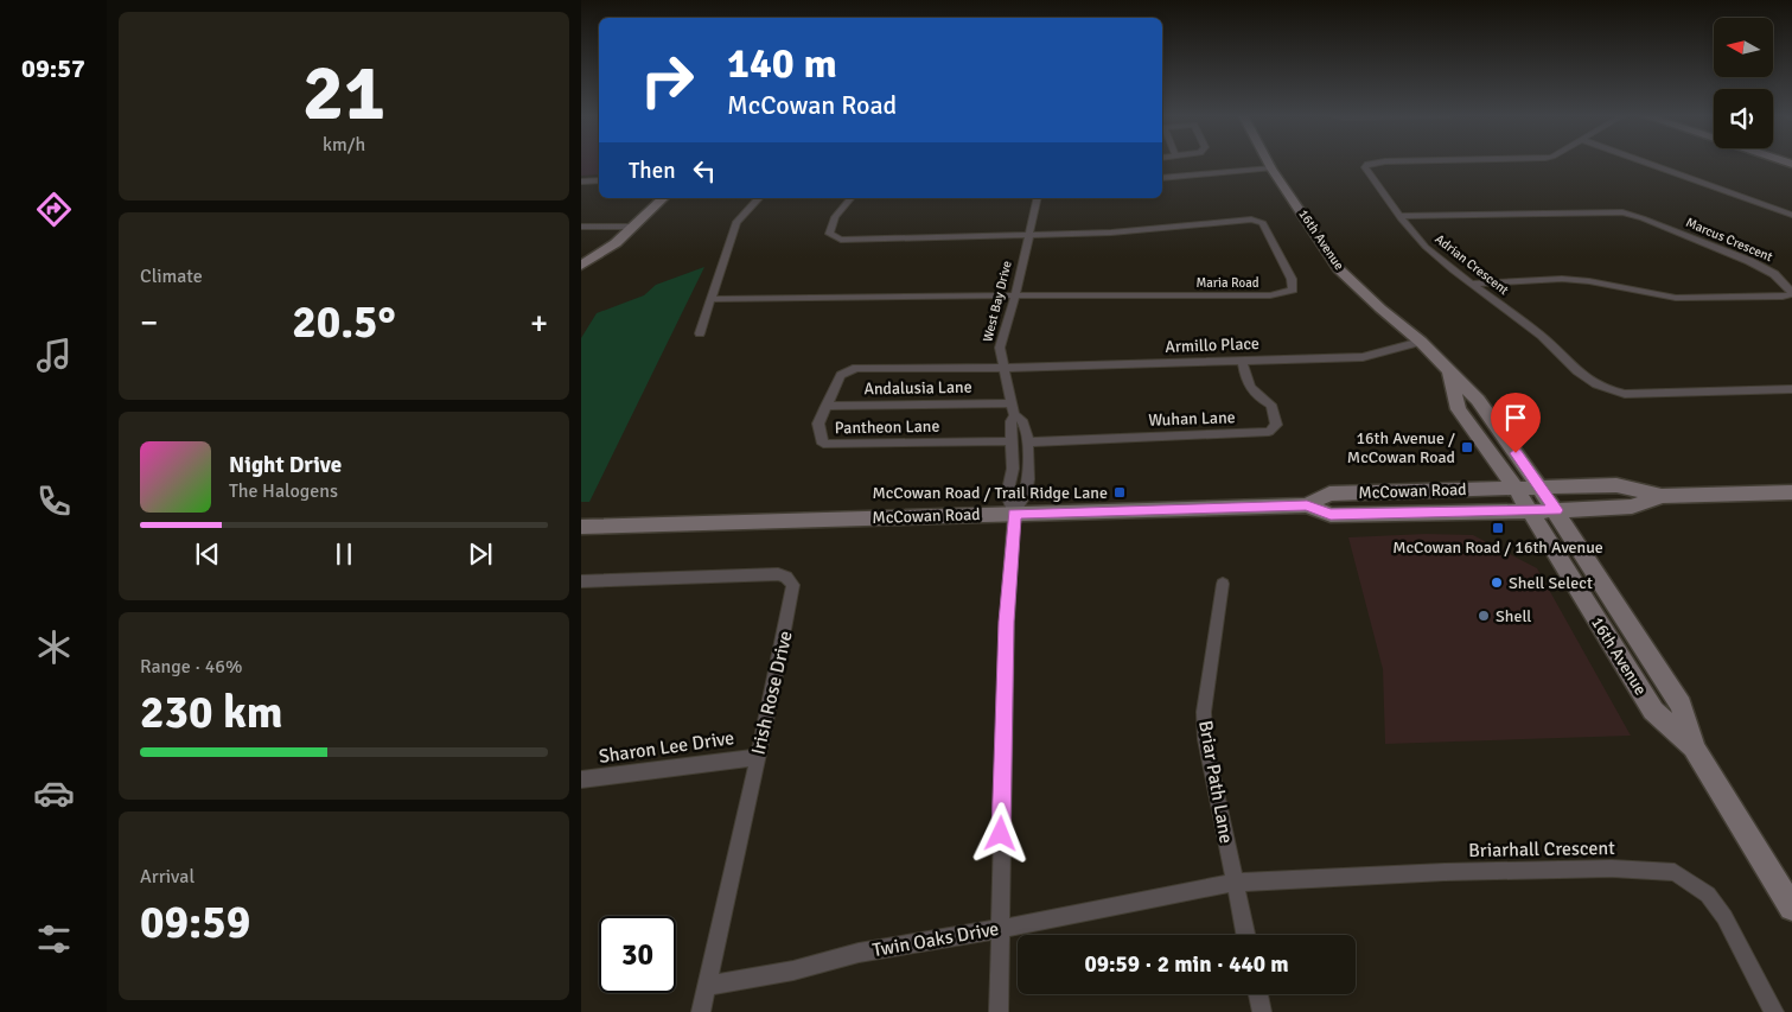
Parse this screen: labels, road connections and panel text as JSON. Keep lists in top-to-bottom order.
{
  "streets": {
    "main road": ["16th Avenue", "McCowan Road"],
    "street": [
      "Marcus Crescent",
      "Adrian Crescent",
      "Maria Road",
      "West Bay Drive",
      "Armillo Place",
      "Andalusia Lane",
      "Wuhan Lane",
      "Pantheon Lane",
      "Irish Rose Drive",
      "Sharon Lee Drive",
      "Briar Path Lane",
      "Briarhall Crescent",
      "Twin Oaks Drive"
    ]
  },
  "crossings": [
    ["16th Avenue", "Armillo Place"],
    ["16th Avenue", "McCowan Road"],
    ["Marcus Crescent", "Adrian Crescent"],
    ["Maria Road", "West Bay Drive"],
    ["West Bay Drive", "Armillo Place"],
    ["West Bay Drive", "Andalusia Lane"],
    ["West Bay Drive", "Wuhan Lane"],
    ["West Bay Drive", "Pantheon Lane"],
    ["West Bay Drive", "McCowan Road"],
    ["Armillo Place", "Wuhan Lane"],
    ["Armillo Place", "Pantheon Lane"],
    ["Andalusia Lane", "Pantheon Lane"],
    ["Irish Rose Drive", "Sharon Lee Drive"],
    ["Irish Rose Drive", "Twin Oaks Drive"],
    ["Briar Path Lane", "Briarhall Crescent"],
    ["Briar Path Lane", "Twin Oaks Drive"],
    ["Briarhall Crescent", "Twin Oaks Drive"]
  ],
  "places": {
    "transit": ["16th Avenue / McCowan Road", "McCowan Road / Trail Ridge Lane", "McCowan Road / 16th Avenue"],
    "other": ["Shell Select", "Shell"]
  },
  "north": "left",
  "page": {
    "tabs": "09:57",
    "tile": [
      ["21", "km/h"],
      "Climate",
      ["Range · 46%", "230 km"],
      ["Arrival", "09:59"]
    ],
    "turn": ["140 m", "McCowan Road"],
    "then": "Then",
    "heat": ["−", "20.5°", "+"],
    "song": ["Night Drive", "The Halogens"],
    "limit": "30",
    "trip": "09:59 · 2 min · 440 m"
  }
}
